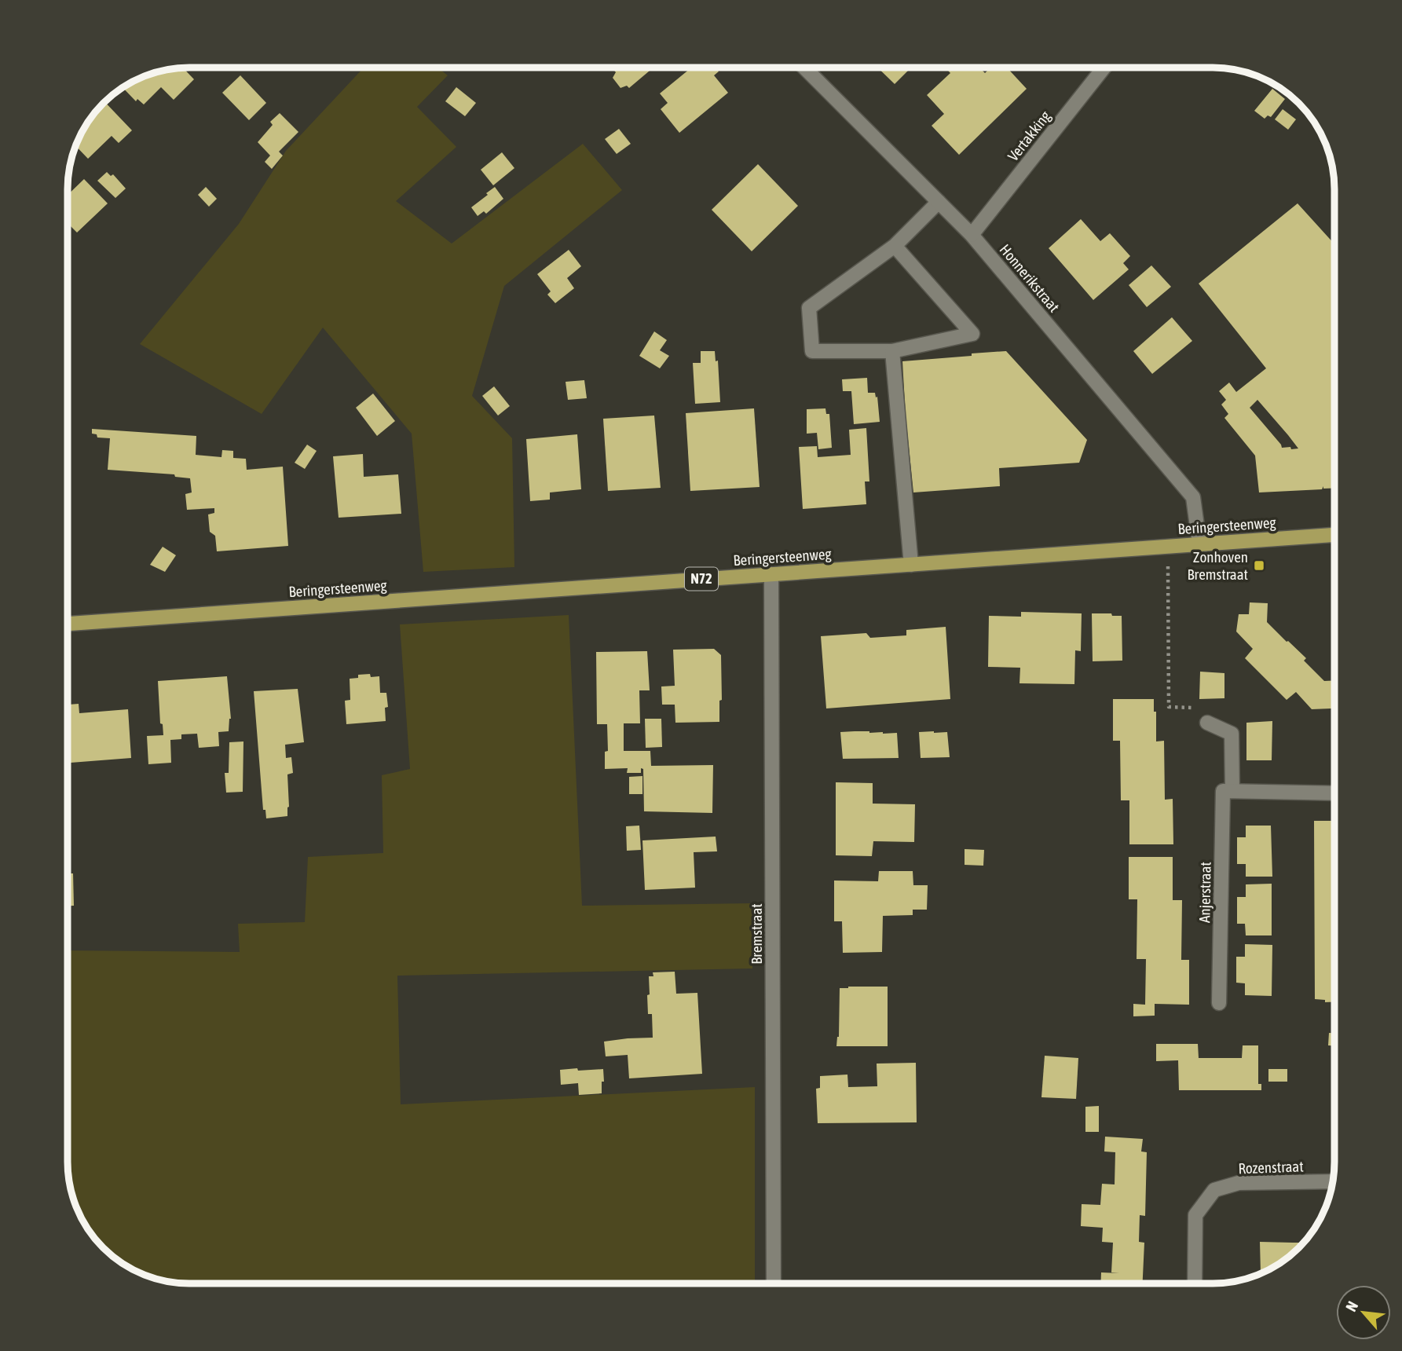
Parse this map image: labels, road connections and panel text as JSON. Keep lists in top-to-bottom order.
{
  "streets": {
    "main road": ["Beringersteenweg", "N72"],
    "street": [
      "Vertakking",
      "Honnerikstraat",
      "Anjerstraat",
      "Bremstraat",
      "Rozenstraat"
    ]
  },
  "crossings": [
    ["Vertakking", "Honnerikstraat"],
    ["Honnerikstraat", "Beringersteenweg"],
    ["Beringersteenweg", "Bremstraat"]
  ],
  "places": {
    "transit": ["Zonhoven Bremstraat"]
  },
  "north": "top left"
}
